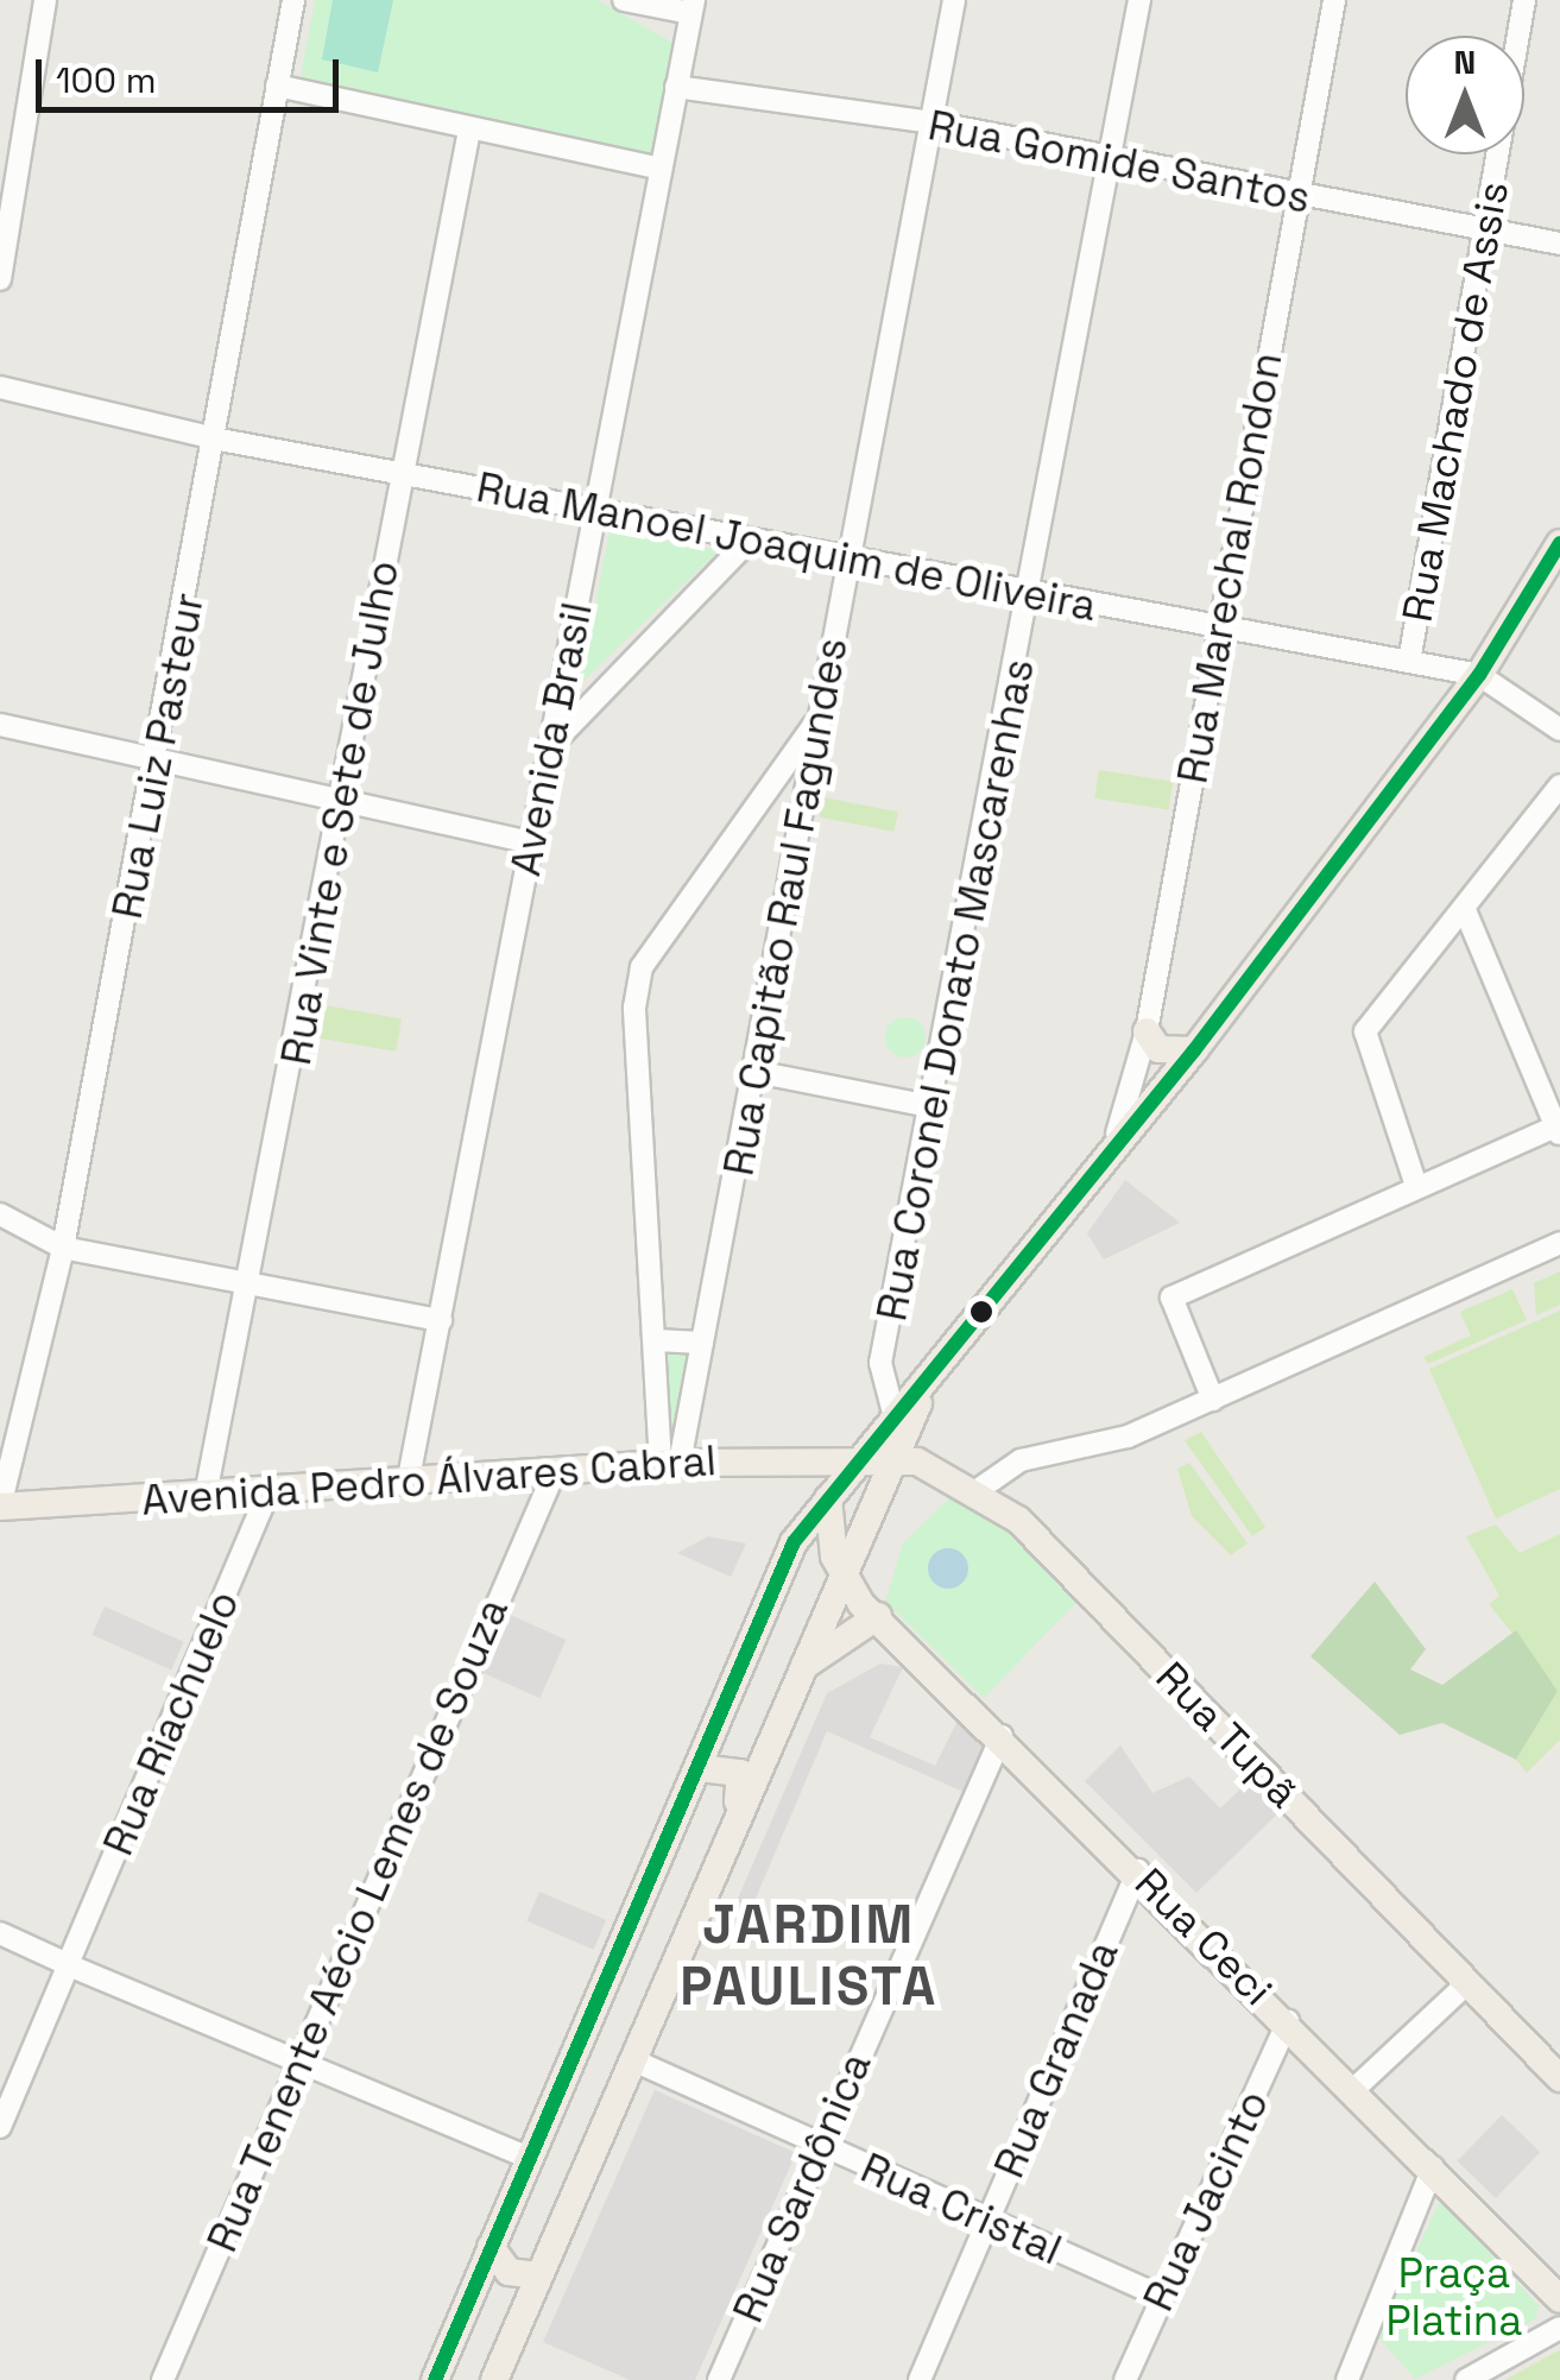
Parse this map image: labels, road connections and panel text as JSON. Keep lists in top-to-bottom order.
{
  "streets": {
    "main road": ["Avenida Pedro Álvares Cabral", "Rua Tupã", "Rua Ceci"],
    "street": [
      "Rua Gomide Santos",
      "Rua Machado de Assis",
      "Rua Manoel Joaquim de Oliveira",
      "Rua Marechal Rondon",
      "Avenida Brasil",
      "Rua Luiz Pasteur",
      "Rua Vinte e Sete de Julho",
      "Rua Capitão Raul Fagundes",
      "Rua Coronel Donato Mascarenhas",
      "Rua Riachuelo",
      "Rua Tenente Aécio Lemes de Souza",
      "Rua Granada",
      "Rua Sardônica",
      "Rua Jacinto",
      "Rua Cristal"
    ]
  },
  "crossings": [
    ["Rua Gomide Santos", "Rua Machado de Assis"],
    ["Rua Gomide Santos", "Rua Marechal Rondon"],
    ["Rua Gomide Santos", "Avenida Brasil"],
    ["Rua Gomide Santos", "Rua Capitão Raul Fagundes"],
    ["Rua Gomide Santos", "Rua Coronel Donato Mascarenhas"],
    ["Rua Machado de Assis", "Rua Manoel Joaquim de Oliveira"],
    ["Rua Manoel Joaquim de Oliveira", "Rua Marechal Rondon"],
    ["Rua Manoel Joaquim de Oliveira", "Avenida Brasil"],
    ["Rua Manoel Joaquim de Oliveira", "Rua Luiz Pasteur"],
    ["Rua Manoel Joaquim de Oliveira", "Rua Vinte e Sete de Julho"],
    ["Rua Manoel Joaquim de Oliveira", "Rua Capitão Raul Fagundes"],
    ["Rua Manoel Joaquim de Oliveira", "Rua Coronel Donato Mascarenhas"],
    ["Avenida Brasil", "Avenida Pedro Álvares Cabral"],
    ["Rua Luiz Pasteur", "Avenida Pedro Álvares Cabral"],
    ["Rua Vinte e Sete de Julho", "Avenida Pedro Álvares Cabral"],
    ["Rua Capitão Raul Fagundes", "Avenida Pedro Álvares Cabral"],
    ["Avenida Pedro Álvares Cabral", "Rua Riachuelo"],
    ["Avenida Pedro Álvares Cabral", "Rua Tupã"],
    ["Avenida Pedro Álvares Cabral", "Rua Tenente Aécio Lemes de Souza"],
    ["Rua Ceci", "Rua Granada"],
    ["Rua Ceci", "Rua Sardônica"],
    ["Rua Ceci", "Rua Jacinto"],
    ["Rua Granada", "Rua Cristal"],
    ["Rua Sardônica", "Rua Cristal"],
    ["Rua Jacinto", "Rua Cristal"]
  ],
  "districts": ["JARDIM PAULISTA"],
  "parks": ["Praça Platina"],
  "scale_bar": "100 m",
  "north": "top"
}
